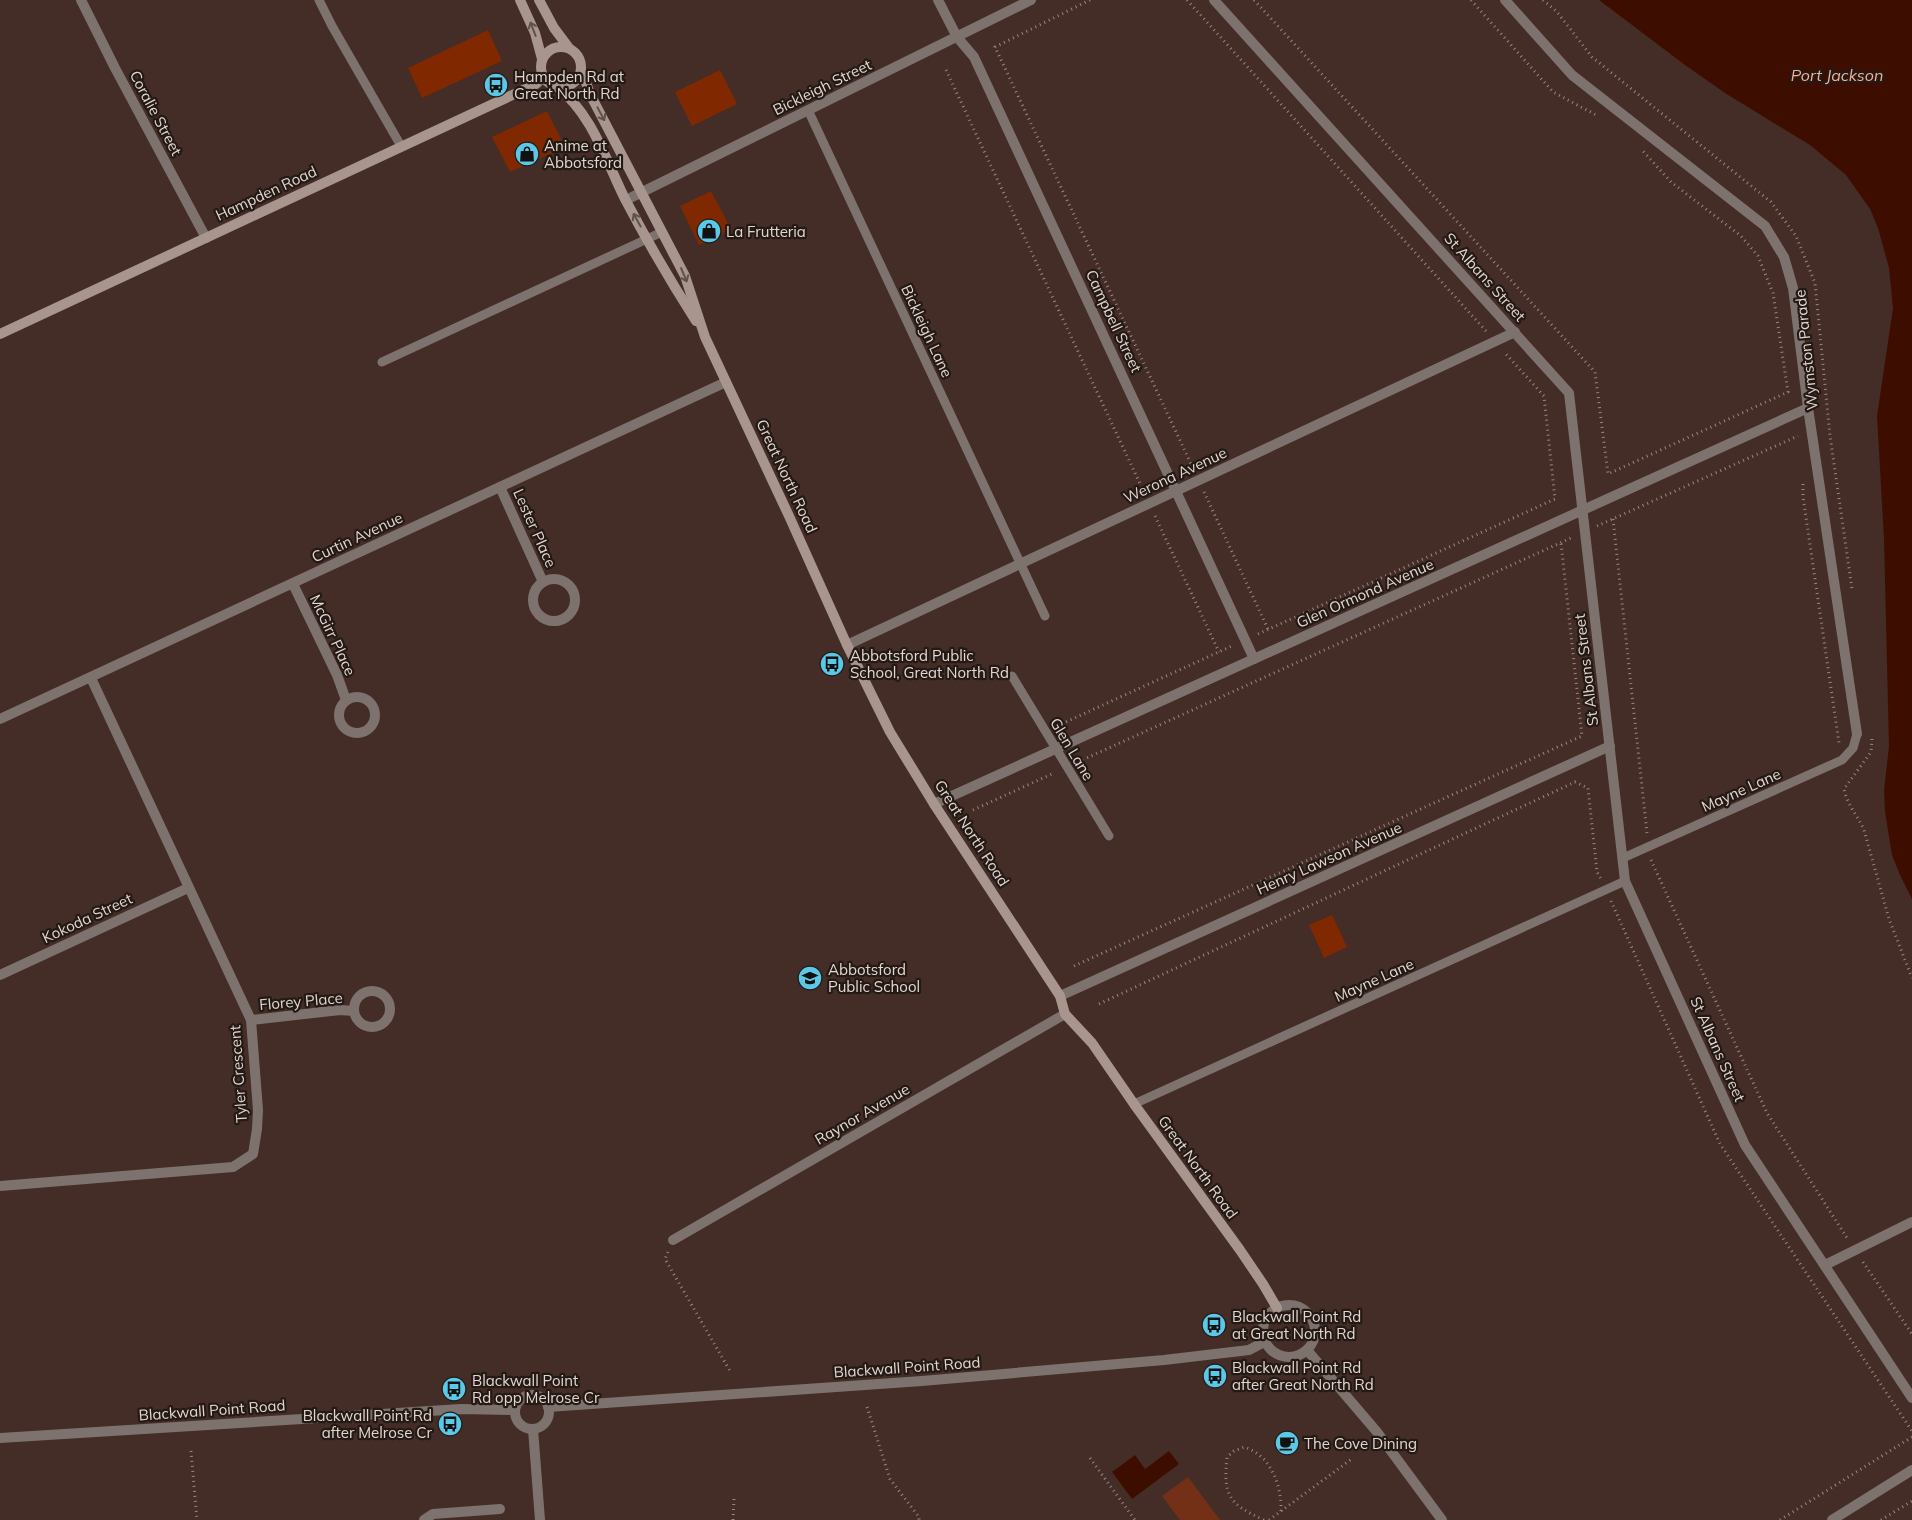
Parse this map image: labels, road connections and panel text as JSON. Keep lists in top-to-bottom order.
{
  "streets": {
    "main road": ["Hampden Road", "Great North Road"],
    "street": [
      "Bickleigh Street",
      "Coralie Street",
      "St Albans Street",
      "Campbell Street",
      "Wymston Parade",
      "Werona Avenue",
      "Lester Place",
      "Curtin Avenue",
      "Glen Ormond Avenue",
      "McGirr Place",
      "Henry Lawson Avenue",
      "Kokoda Street",
      "Florey Place",
      "Tyler Crescent",
      "Raynor Avenue",
      "Blackwall Point Road"
    ],
    "lane": ["Bickleigh Lane", "Glen Lane", "Mayne Lane"]
  },
  "crossings": [
    ["Bickleigh Street", "Campbell Street"],
    ["Bickleigh Street", "Bickleigh Lane"],
    ["Bickleigh Street", "Great North Road"],
    ["Coralie Street", "Hampden Road"],
    ["Hampden Road", "Great North Road"],
    ["St Albans Street", "Werona Avenue"],
    ["St Albans Street", "Glen Ormond Avenue"],
    ["St Albans Street", "Mayne Lane"],
    ["St Albans Street", "Henry Lawson Avenue"],
    ["Campbell Street", "Werona Avenue"],
    ["Campbell Street", "Glen Ormond Avenue"],
    ["Bickleigh Lane", "Werona Avenue"],
    ["Wymston Parade", "Glen Ormond Avenue"],
    ["Werona Avenue", "Great North Road"],
    ["Great North Road", "Curtin Avenue"],
    ["Great North Road", "Glen Ormond Avenue"],
    ["Great North Road", "Mayne Lane"],
    ["Great North Road", "Henry Lawson Avenue"],
    ["Great North Road", "Raynor Avenue"],
    ["Great North Road", "Blackwall Point Road"],
    ["Lester Place", "Curtin Avenue"],
    ["Curtin Avenue", "McGirr Place"],
    ["Curtin Avenue", "Tyler Crescent"],
    ["Glen Ormond Avenue", "Glen Lane"],
    ["Kokoda Street", "Tyler Crescent"],
    ["Florey Place", "Tyler Crescent"]
  ],
  "water": ["Port Jackson"],
  "places": {
    "bus stop": [
      "Hampden Rd at Great North Rd",
      "Abbotsford Public School, Great North Rd",
      "Blackwall Point Rd at Great North Rd",
      "Blackwall Point Rd after Great North Rd",
      "Blackwall Point Rd opp Melrose Cr",
      "Blackwall Point Rd after Melrose Cr"
    ],
    "shop": ["Anime at Abbotsford", "La Frutteria"],
    "school or university": ["Abbotsford Public School"],
    "cafe": ["The Cove Dining"]
  }
}
